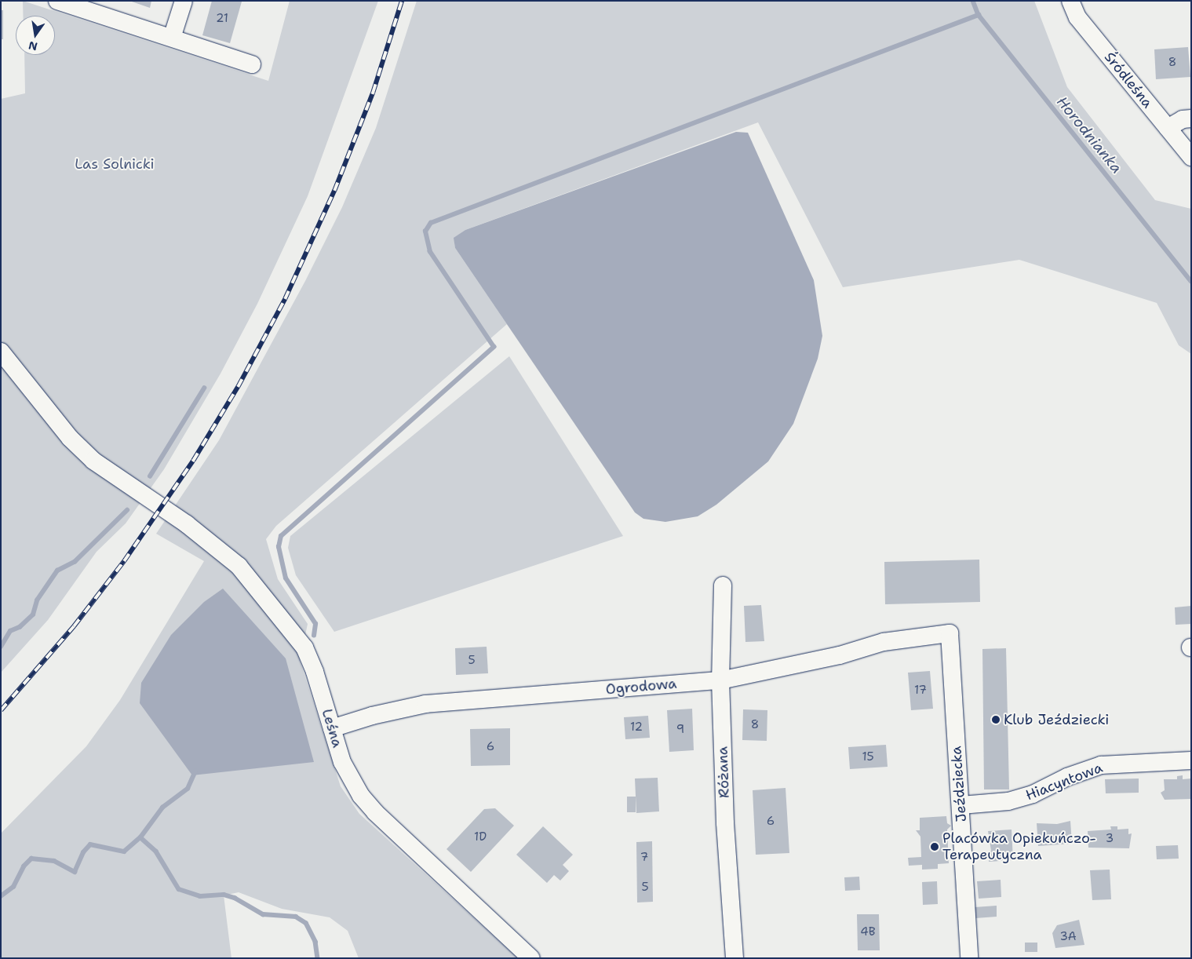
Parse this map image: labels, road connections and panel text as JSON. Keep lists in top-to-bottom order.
{
  "streets": {
    "street": [
      "Śródleśna",
      "Ogrodowa",
      "Leśna",
      "Różana",
      "Hiacyntowa",
      "Jeździecka"
    ]
  },
  "crossings": [
    ["Ogrodowa", "Leśna"],
    ["Ogrodowa", "Różana"],
    ["Ogrodowa", "Jeździecka"],
    ["Hiacyntowa", "Jeździecka"]
  ],
  "water": ["Horodnianka"],
  "parks": ["Las Solnicki"],
  "places": ["Klub Jeździecki", "Placówka Opiekuńczo- Terapeutyczna"],
  "house_numbers": [
    "21",
    "8",
    "5",
    "17",
    "8",
    "12",
    "9",
    "6",
    "15",
    "6",
    "1D",
    "3",
    "7",
    "5",
    "4B",
    "3A"
  ],
  "north": "bottom"
}
